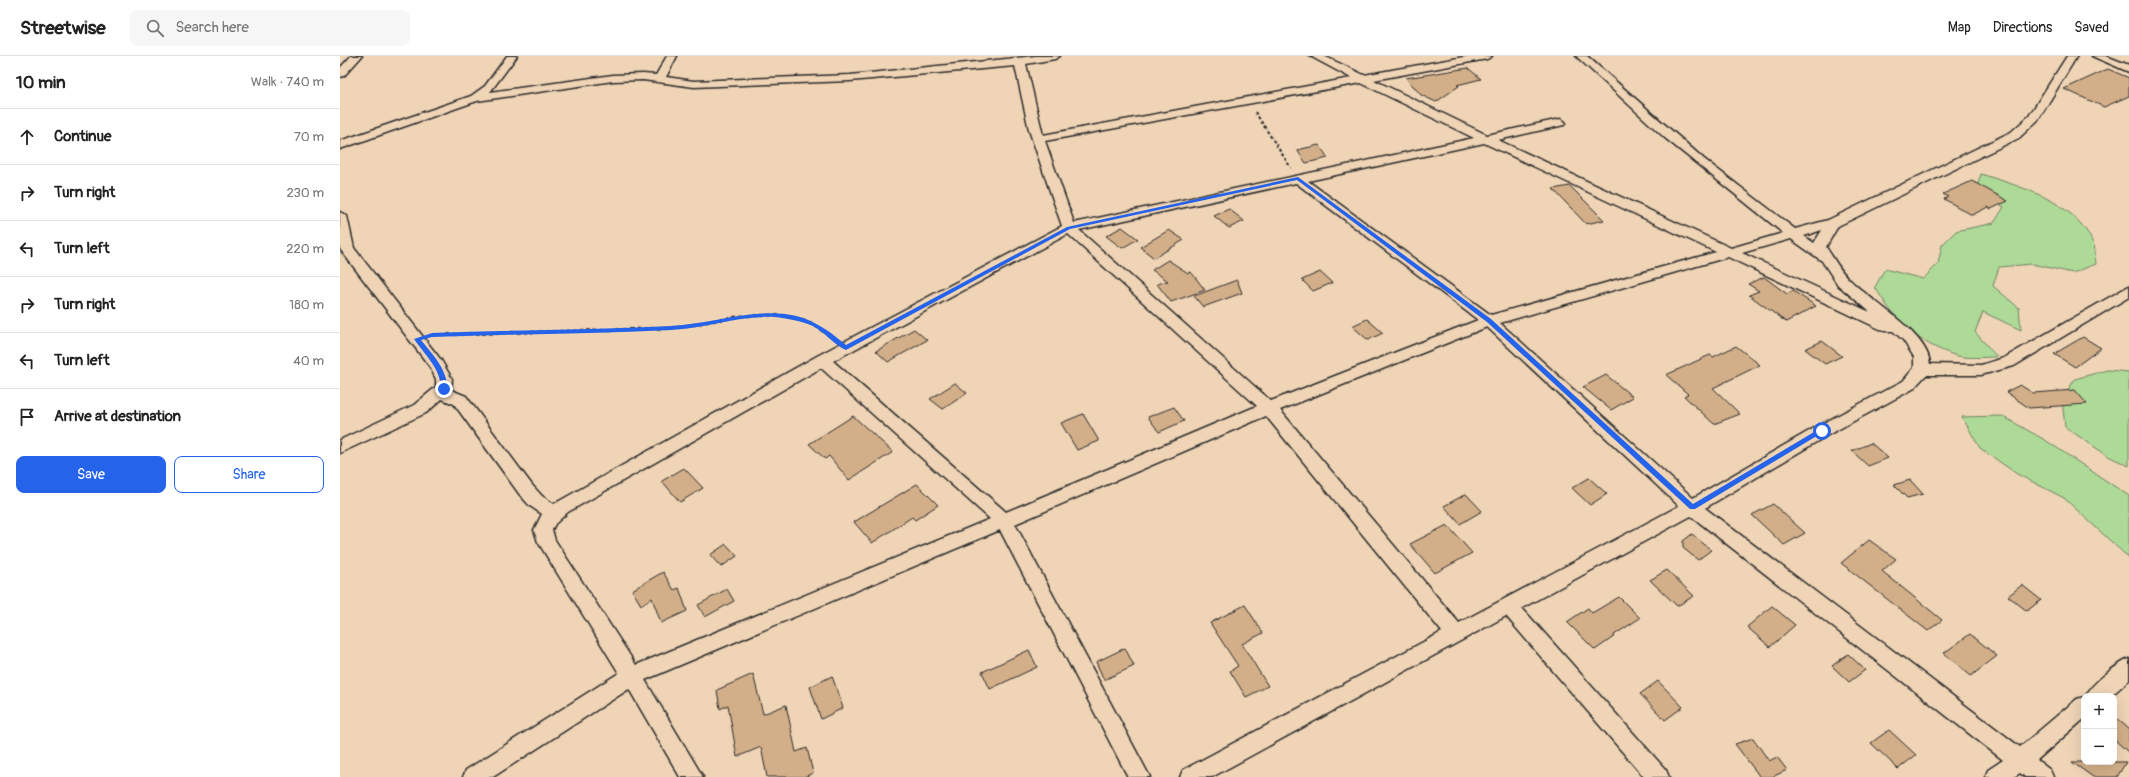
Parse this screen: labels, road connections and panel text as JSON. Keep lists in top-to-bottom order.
{
  "page": {
    "header": "Streetwise",
    "search": "Search here",
    "nav": ["Map", "Directions", "Saved"],
    "heading": ["10 min", "Walk · 740 m"],
    "list": [
      ["Continue", "70 m"],
      ["Turn right", "230 m"],
      ["Turn left", "220 m"],
      ["Turn right", "180 m"],
      ["Turn left", "40 m"],
      "Arrive at destination"
    ],
    "buttons": ["Save", "Share"],
    "map_buttons": ["+", "−"]
  }
}
